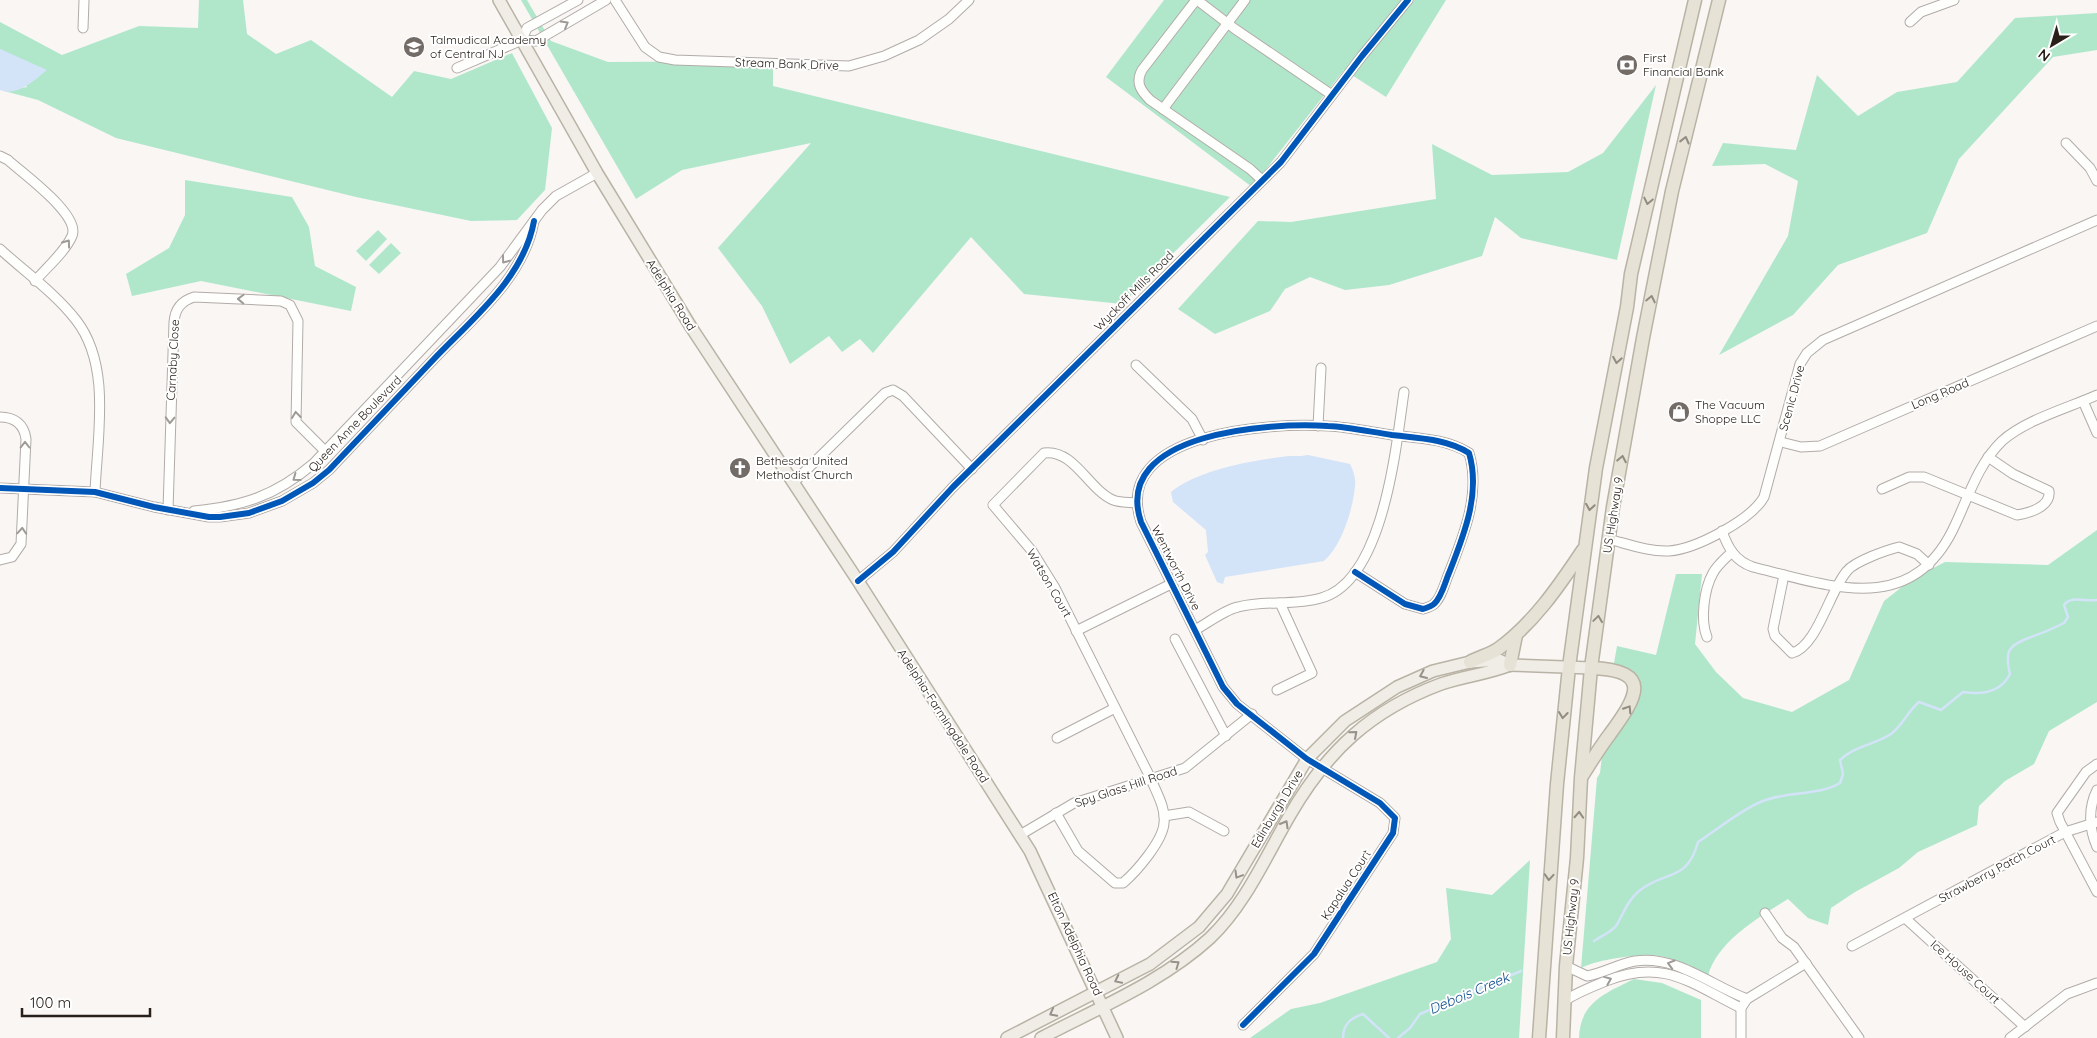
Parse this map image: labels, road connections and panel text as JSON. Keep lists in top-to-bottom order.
{
  "streets": {
    "highway": ["US Highway 9"],
    "main road": [
      "Adelphia Road",
      "Adelphia-Farmingdale Road",
      "Edinburgh Drive",
      "Elton Adelphia Road"
    ],
    "street": [
      "Stream Bank Drive",
      "Wyckoff Mills Road",
      "Carnaby Close",
      "Long Road",
      "Scenic Drive",
      "Queen Anne Boulevard",
      "Wentworth Drive",
      "Watson Court",
      "Spy Glass Hill Road",
      "Strawberry Patch Court",
      "Kapalua Court",
      "Ice House Court"
    ]
  },
  "crossings": [
    ["Wyckoff Mills Road", "Adelphia Road"],
    ["Wyckoff Mills Road", "Adelphia-Farmingdale Road"],
    ["Adelphia Road", "Queen Anne Boulevard"],
    ["Adelphia Road", "Adelphia-Farmingdale Road"],
    ["Carnaby Close", "Queen Anne Boulevard"],
    ["Long Road", "Scenic Drive"],
    ["Scenic Drive", "US Highway 9"],
    ["US Highway 9", "Edinburgh Drive"],
    ["Wentworth Drive", "Watson Court"],
    ["Wentworth Drive", "Spy Glass Hill Road"],
    ["Wentworth Drive", "Edinburgh Drive"],
    ["Wentworth Drive", "Kapalua Court"],
    ["Watson Court", "Spy Glass Hill Road"],
    ["Adelphia-Farmingdale Road", "Spy Glass Hill Road"],
    ["Adelphia-Farmingdale Road", "Elton Adelphia Road"],
    ["Edinburgh Drive", "Kapalua Court"],
    ["Edinburgh Drive", "Elton Adelphia Road"],
    ["Strawberry Patch Court", "Ice House Court"]
  ],
  "water": ["Debois Creek"],
  "places": {
    "school or university": ["Talmudical Academy of Central NJ"],
    "bank": ["First Financial Bank"],
    "shop": ["The Vacuum Shoppe LLC"],
    "church": ["Bethesda United Methodist Church"]
  },
  "scale_bar": "100 m",
  "north": "bottom left"
}
